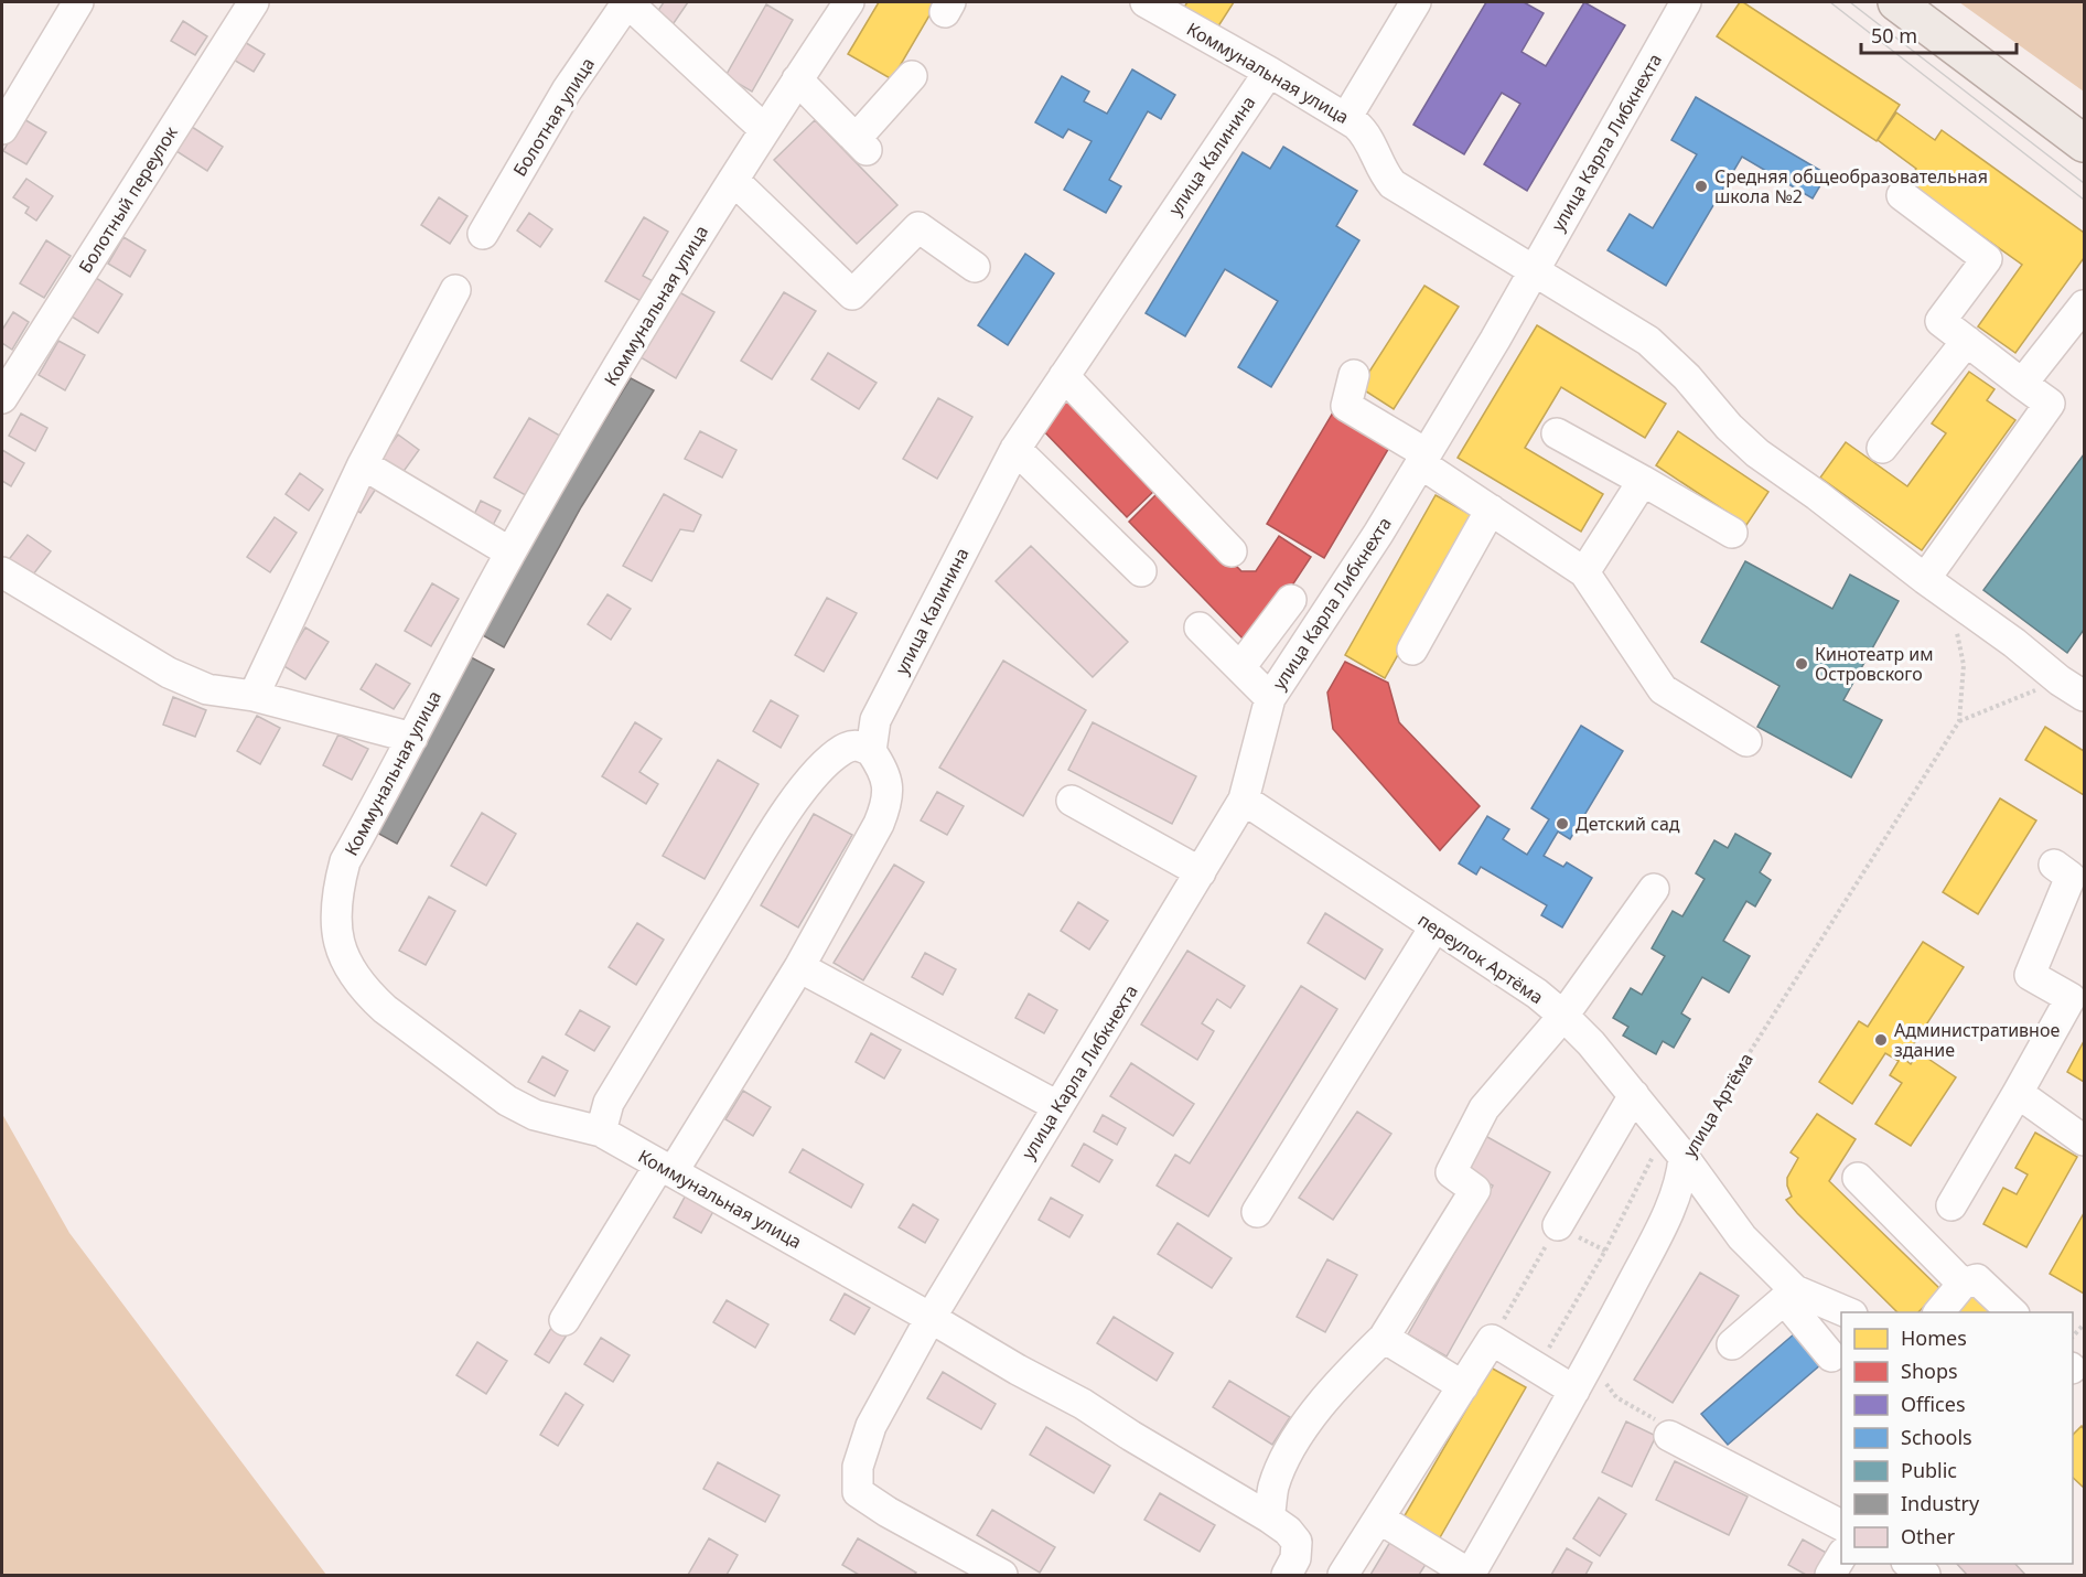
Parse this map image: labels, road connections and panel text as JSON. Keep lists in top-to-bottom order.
{
  "streets": {
    "street": [
      "Коммунальная улица",
      "Болотная улица",
      "улица Карла Либкнехта",
      "улица Калинина",
      "Болотный переулок",
      "переулок Артёма",
      "улица Артёма"
    ]
  },
  "crossings": [
    ["Коммунальная улица", "улица Карла Либкнехта"],
    ["Коммунальная улица", "улица Калинина"],
    ["улица Карла Либкнехта", "переулок Артёма"],
    ["переулок Артёма", "улица Артёма"]
  ],
  "places": [
    "Средняя общеобразовательная школа №2",
    "Кинотеатр им Островского",
    "Детский сад",
    "Административное здание"
  ],
  "legend": [
    "Homes",
    "Shops",
    "Offices",
    "Schools",
    "Public",
    "Industry",
    "Other"
  ],
  "scale_bar": "50 m"
}
